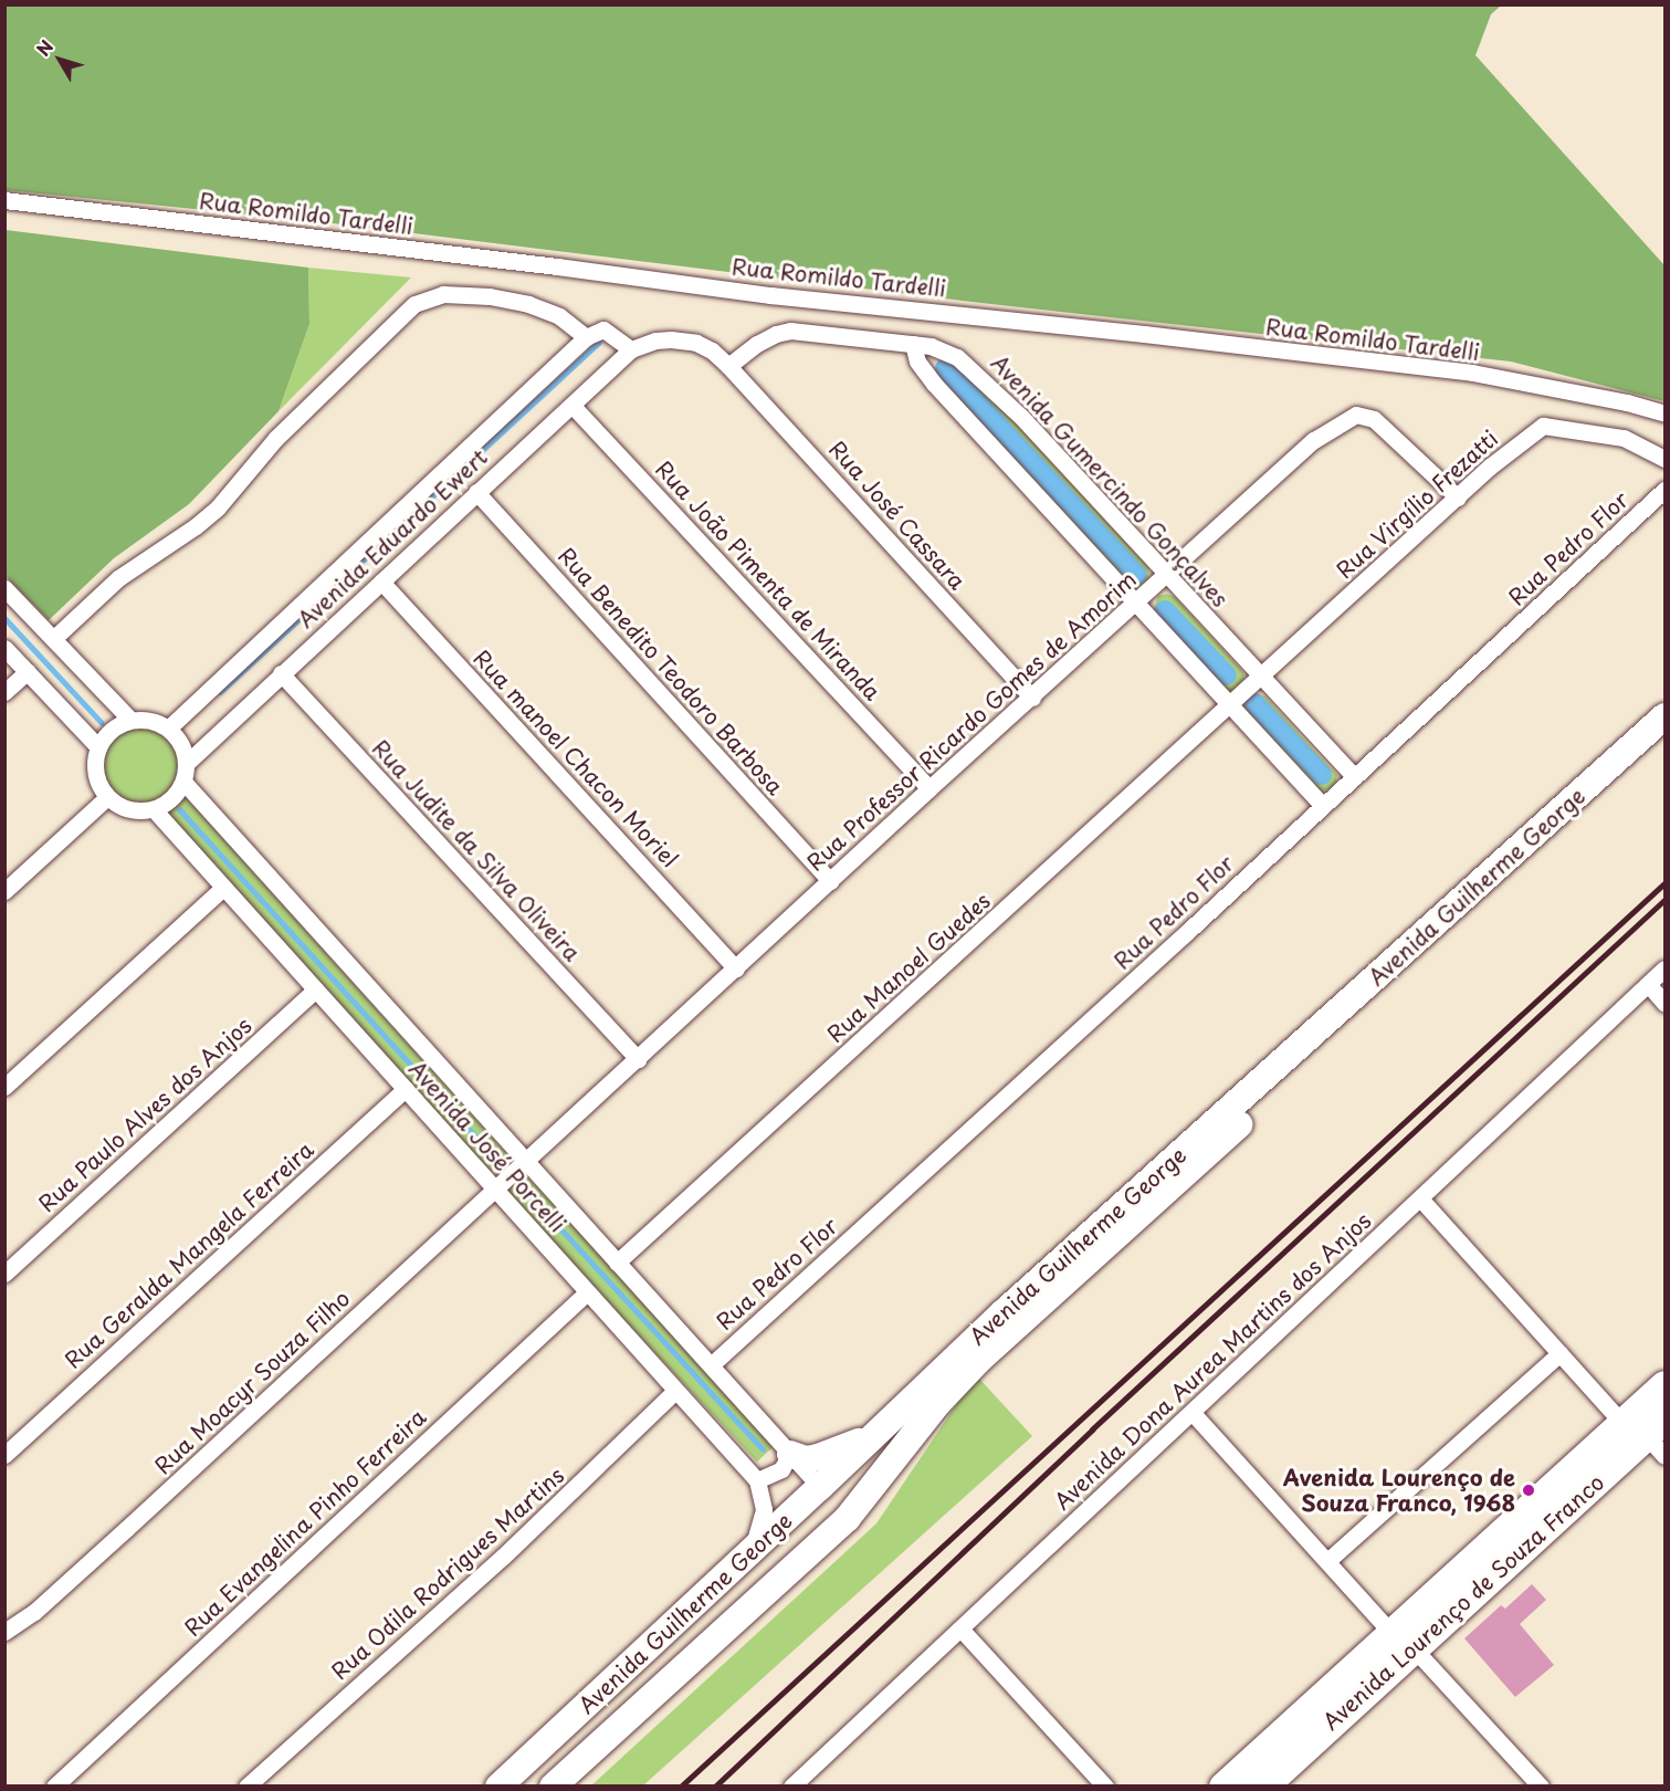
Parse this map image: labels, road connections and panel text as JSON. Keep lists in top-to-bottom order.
{
  "streets": {
    "highway": ["Avenida Lourenço de Souza Franco"],
    "main road": ["Avenida Guilherme George"],
    "street": [
      "Rua Romildo Tardelli",
      "Avenida Gumercindo Gonçalves",
      "Rua Virgílio Frezatti",
      "Rua José Cassara",
      "Avenida Eduardo Ewert",
      "Rua Pedro Flor",
      "Rua João Pimenta de Miranda",
      "Rua Benedito Teodoro Barbosa",
      "Rua Professor Ricardo Gomes de Amorim",
      "Rua manoel Chacon Moriel",
      "Rua Judite da Silva Oliveira",
      "Rua Manoel Guedes",
      "Rua Paulo Alves dos Anjos",
      "Avenida José Porcelli",
      "Rua Geralda Mangela Ferreira",
      "Avenida Dona Aurea Martins dos Anjos",
      "Rua Moacyr Souza Filho",
      "Rua Evangelina Pinho Ferreira",
      "Rua Odila Rodrigues Martins"
    ]
  },
  "crossings": [
    ["Avenida Gumercindo Gonçalves", "Rua Virgílio Frezatti"],
    ["Avenida Gumercindo Gonçalves", "Rua José Cassara"],
    ["Avenida Gumercindo Gonçalves", "Rua Pedro Flor"],
    ["Avenida Gumercindo Gonçalves", "Rua Professor Ricardo Gomes de Amorim"],
    ["Rua Virgílio Frezatti", "Rua Professor Ricardo Gomes de Amorim"],
    ["Rua Virgílio Frezatti", "Rua Manoel Guedes"],
    ["Rua José Cassara", "Avenida Eduardo Ewert"],
    ["Rua José Cassara", "Rua Professor Ricardo Gomes de Amorim"],
    ["Avenida Eduardo Ewert", "Rua João Pimenta de Miranda"],
    ["Avenida Eduardo Ewert", "Rua Benedito Teodoro Barbosa"],
    ["Avenida Eduardo Ewert", "Rua manoel Chacon Moriel"],
    ["Avenida Eduardo Ewert", "Rua Judite da Silva Oliveira"],
    ["Avenida Eduardo Ewert", "Avenida José Porcelli"],
    ["Rua Pedro Flor", "Avenida José Porcelli"],
    ["Rua João Pimenta de Miranda", "Rua Professor Ricardo Gomes de Amorim"],
    ["Rua Benedito Teodoro Barbosa", "Rua Professor Ricardo Gomes de Amorim"],
    ["Rua Professor Ricardo Gomes de Amorim", "Rua manoel Chacon Moriel"],
    ["Rua Professor Ricardo Gomes de Amorim", "Rua Judite da Silva Oliveira"],
    ["Rua Professor Ricardo Gomes de Amorim", "Avenida José Porcelli"],
    ["Rua Professor Ricardo Gomes de Amorim", "Rua Moacyr Souza Filho"],
    ["Avenida Guilherme George", "Avenida José Porcelli"],
    ["Rua Manoel Guedes", "Avenida José Porcelli"],
    ["Rua Paulo Alves dos Anjos", "Avenida José Porcelli"],
    ["Avenida José Porcelli", "Rua Geralda Mangela Ferreira"],
    ["Avenida José Porcelli", "Rua Moacyr Souza Filho"],
    ["Avenida José Porcelli", "Rua Evangelina Pinho Ferreira"],
    ["Avenida José Porcelli", "Rua Odila Rodrigues Martins"]
  ],
  "places": ["Avenida Lourenço de Souza Franco, 1968"],
  "north": "top left"
}
